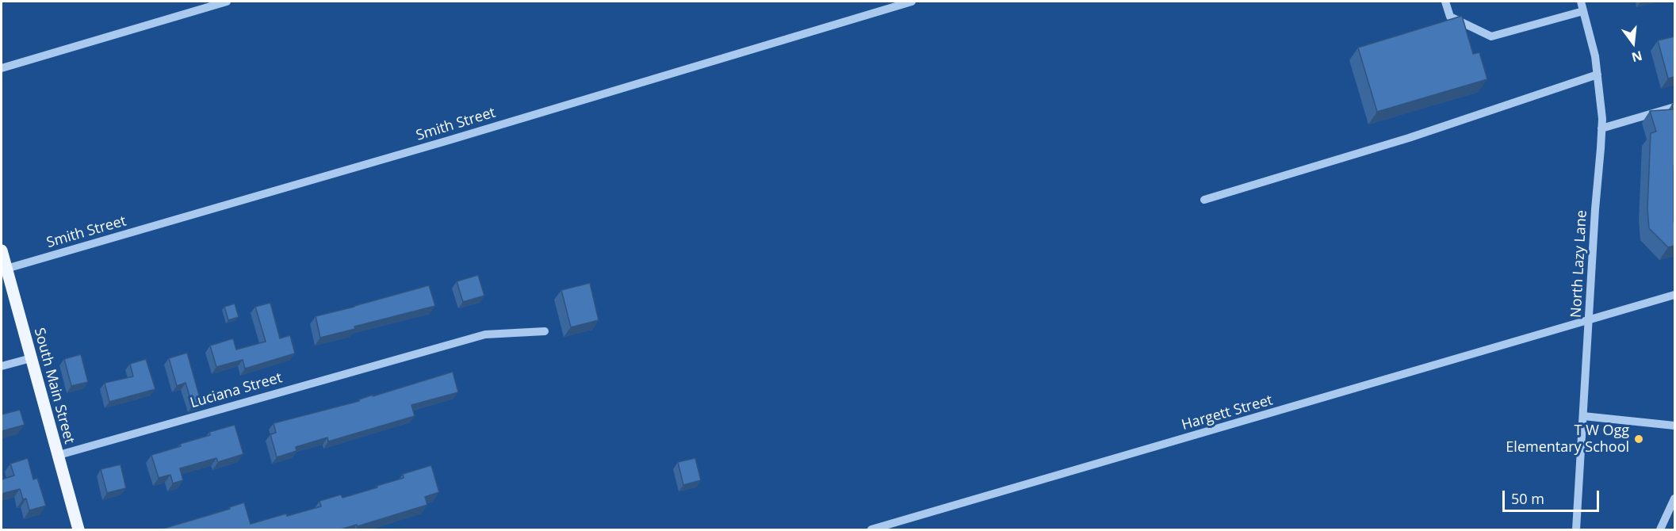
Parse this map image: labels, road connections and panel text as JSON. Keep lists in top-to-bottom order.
{
  "streets": {
    "main road": ["South Main Street"],
    "street": [
      "Smith Street",
      "North Lazy Lane",
      "Luciana Street",
      "Hargett Street"
    ]
  },
  "crossings": [
    ["Smith Street", "South Main Street"],
    ["North Lazy Lane", "Hargett Street"],
    ["South Main Street", "Luciana Street"]
  ],
  "places": ["T W Ogg Elementary School"],
  "scale_bar": "50 m",
  "north": "bottom"
}
